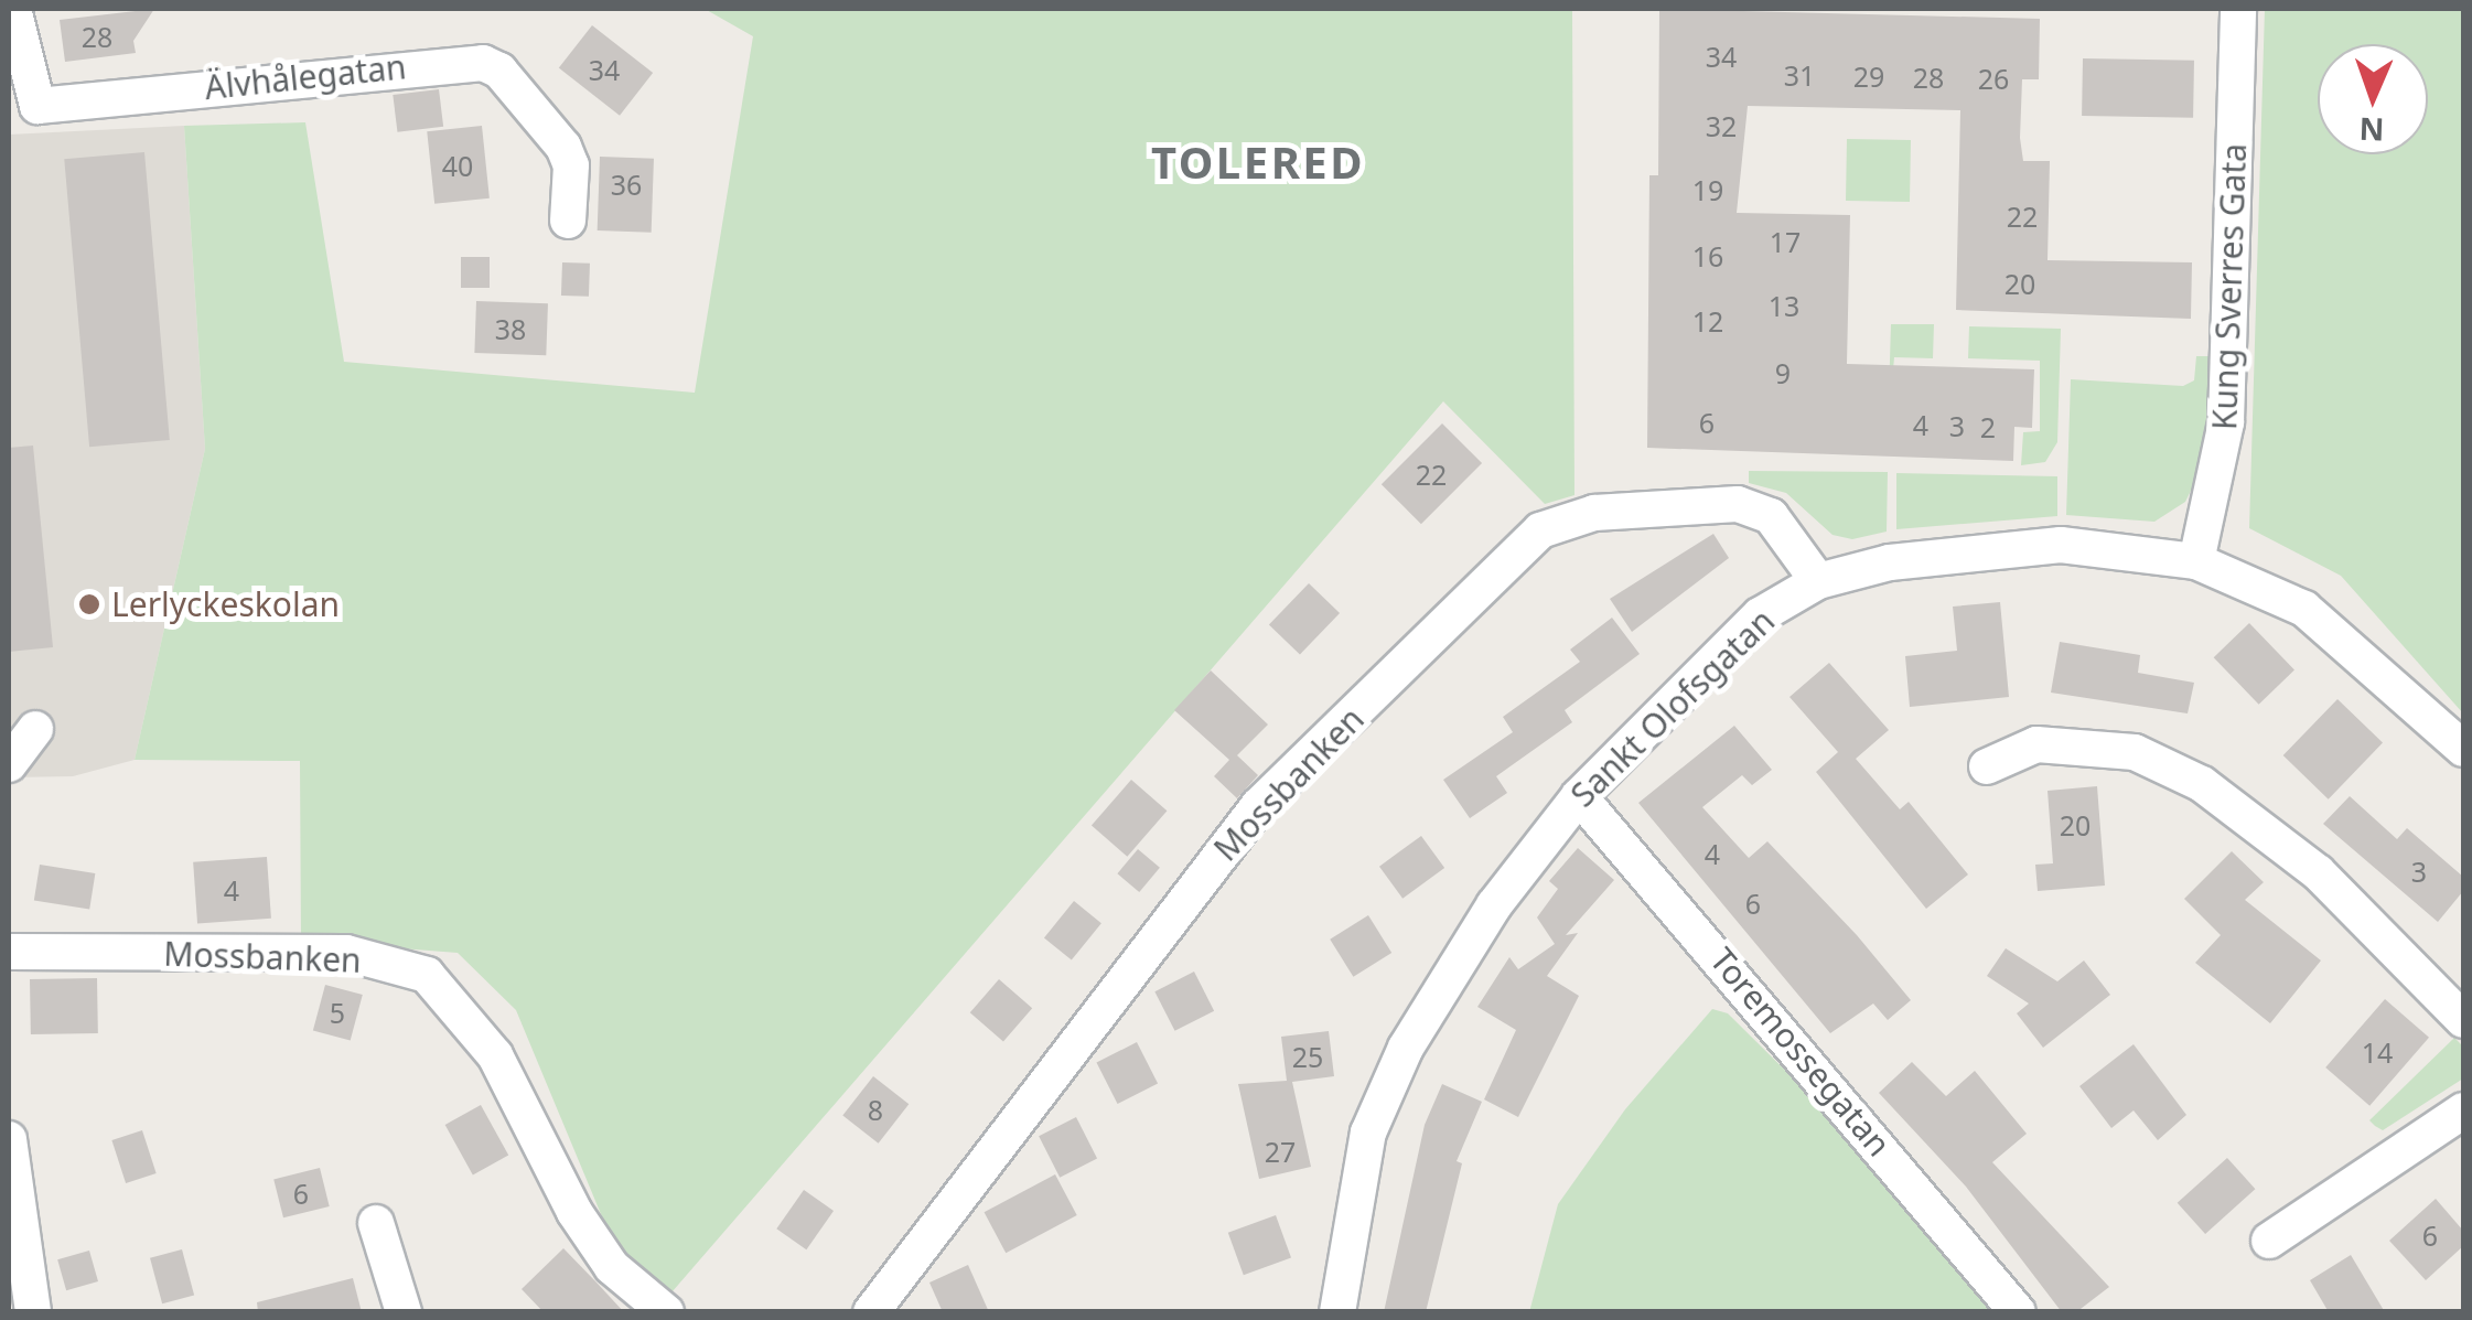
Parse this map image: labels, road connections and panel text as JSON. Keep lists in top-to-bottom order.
{
  "streets": {
    "street": [
      "Älvhålegatan",
      "Kung Sverres Gata",
      "Sankt Olofsgatan",
      "Mossbanken",
      "Toremossegatan"
    ]
  },
  "crossings": [
    ["Kung Sverres Gata", "Sankt Olofsgatan"],
    ["Sankt Olofsgatan", "Mossbanken"],
    ["Sankt Olofsgatan", "Toremossegatan"]
  ],
  "districts": ["TOLERED"],
  "places": ["Lerlyckeskolan"],
  "house_numbers": [
    "28",
    "34",
    "34",
    "31",
    "29",
    "28",
    "26",
    "32",
    "40",
    "36",
    "19",
    "22",
    "17",
    "16",
    "20",
    "13",
    "12",
    "38",
    "9",
    "6",
    "4",
    "3",
    "2",
    "22",
    "20",
    "4",
    "3",
    "4",
    "6",
    "5",
    "14",
    "25",
    "8",
    "27",
    "6",
    "6"
  ],
  "north": "bottom"
}
